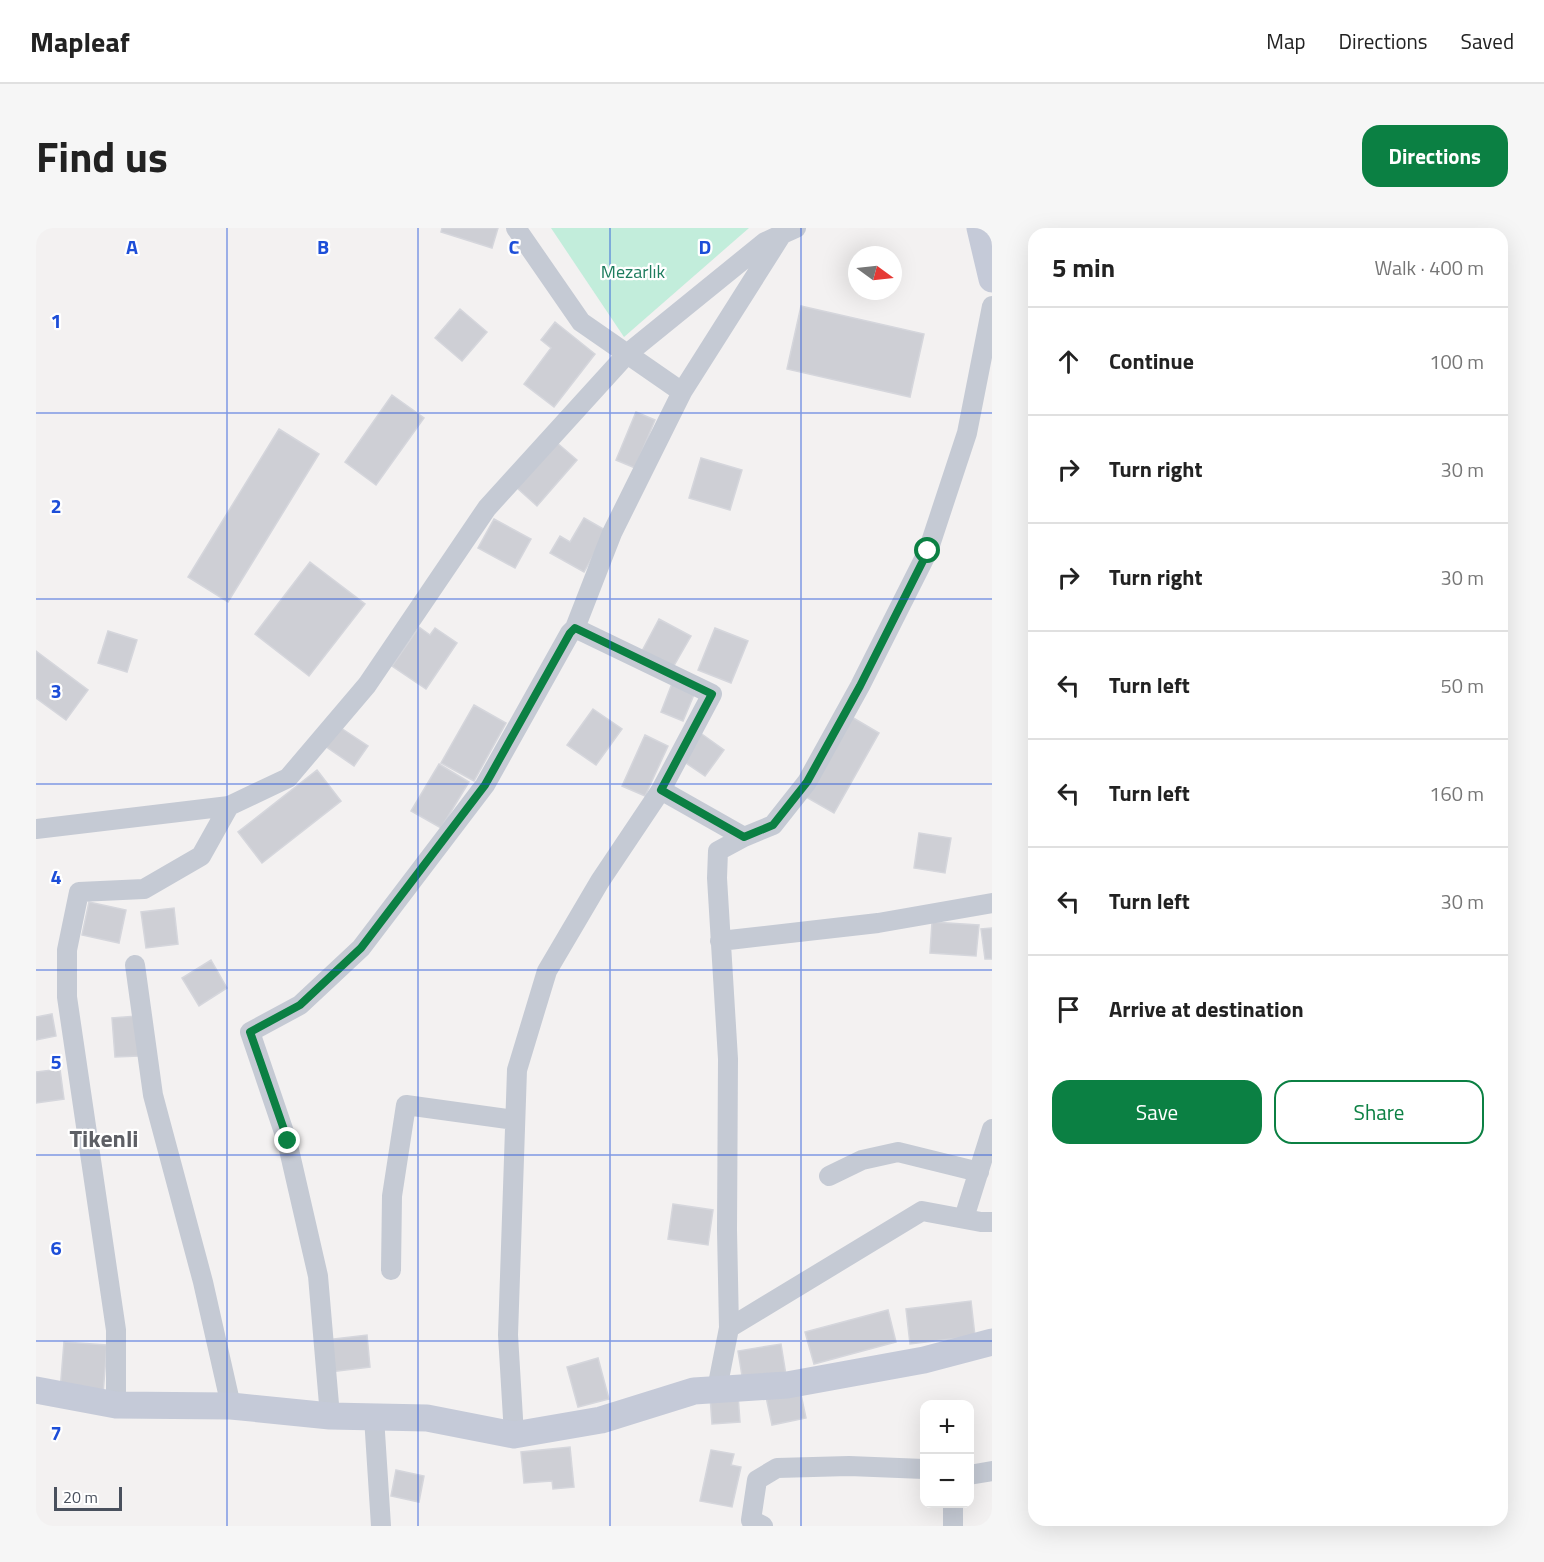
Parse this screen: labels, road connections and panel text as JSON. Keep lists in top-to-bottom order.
{
  "districts": ["Tikenli"],
  "parks": ["Mezarlık"],
  "scale_bar": "20 m",
  "north": "right",
  "page": {
    "header": "Mapleaf",
    "nav": ["Map", "Directions", "Saved"],
    "title": "Find us",
    "buttons": [
      "Directions",
      ["Save", "Share"]
    ],
    "heading": ["5 min", "Walk · 400 m"],
    "list": [
      ["Continue", "100 m"],
      ["Turn right", "30 m"],
      ["Turn right", "30 m"],
      ["Turn left", "50 m"],
      ["Turn left", "160 m"],
      ["Turn left", "30 m"],
      "Arrive at destination"
    ],
    "map_buttons": ["+", "−"],
    "scale": "20 m"
  },
  "grid": {
    "columns": [
      "A",
      "B",
      "C",
      "D"
    ],
    "rows": [
      "1",
      "2",
      "3",
      "4",
      "5",
      "6",
      "7"
    ]
  }
}
